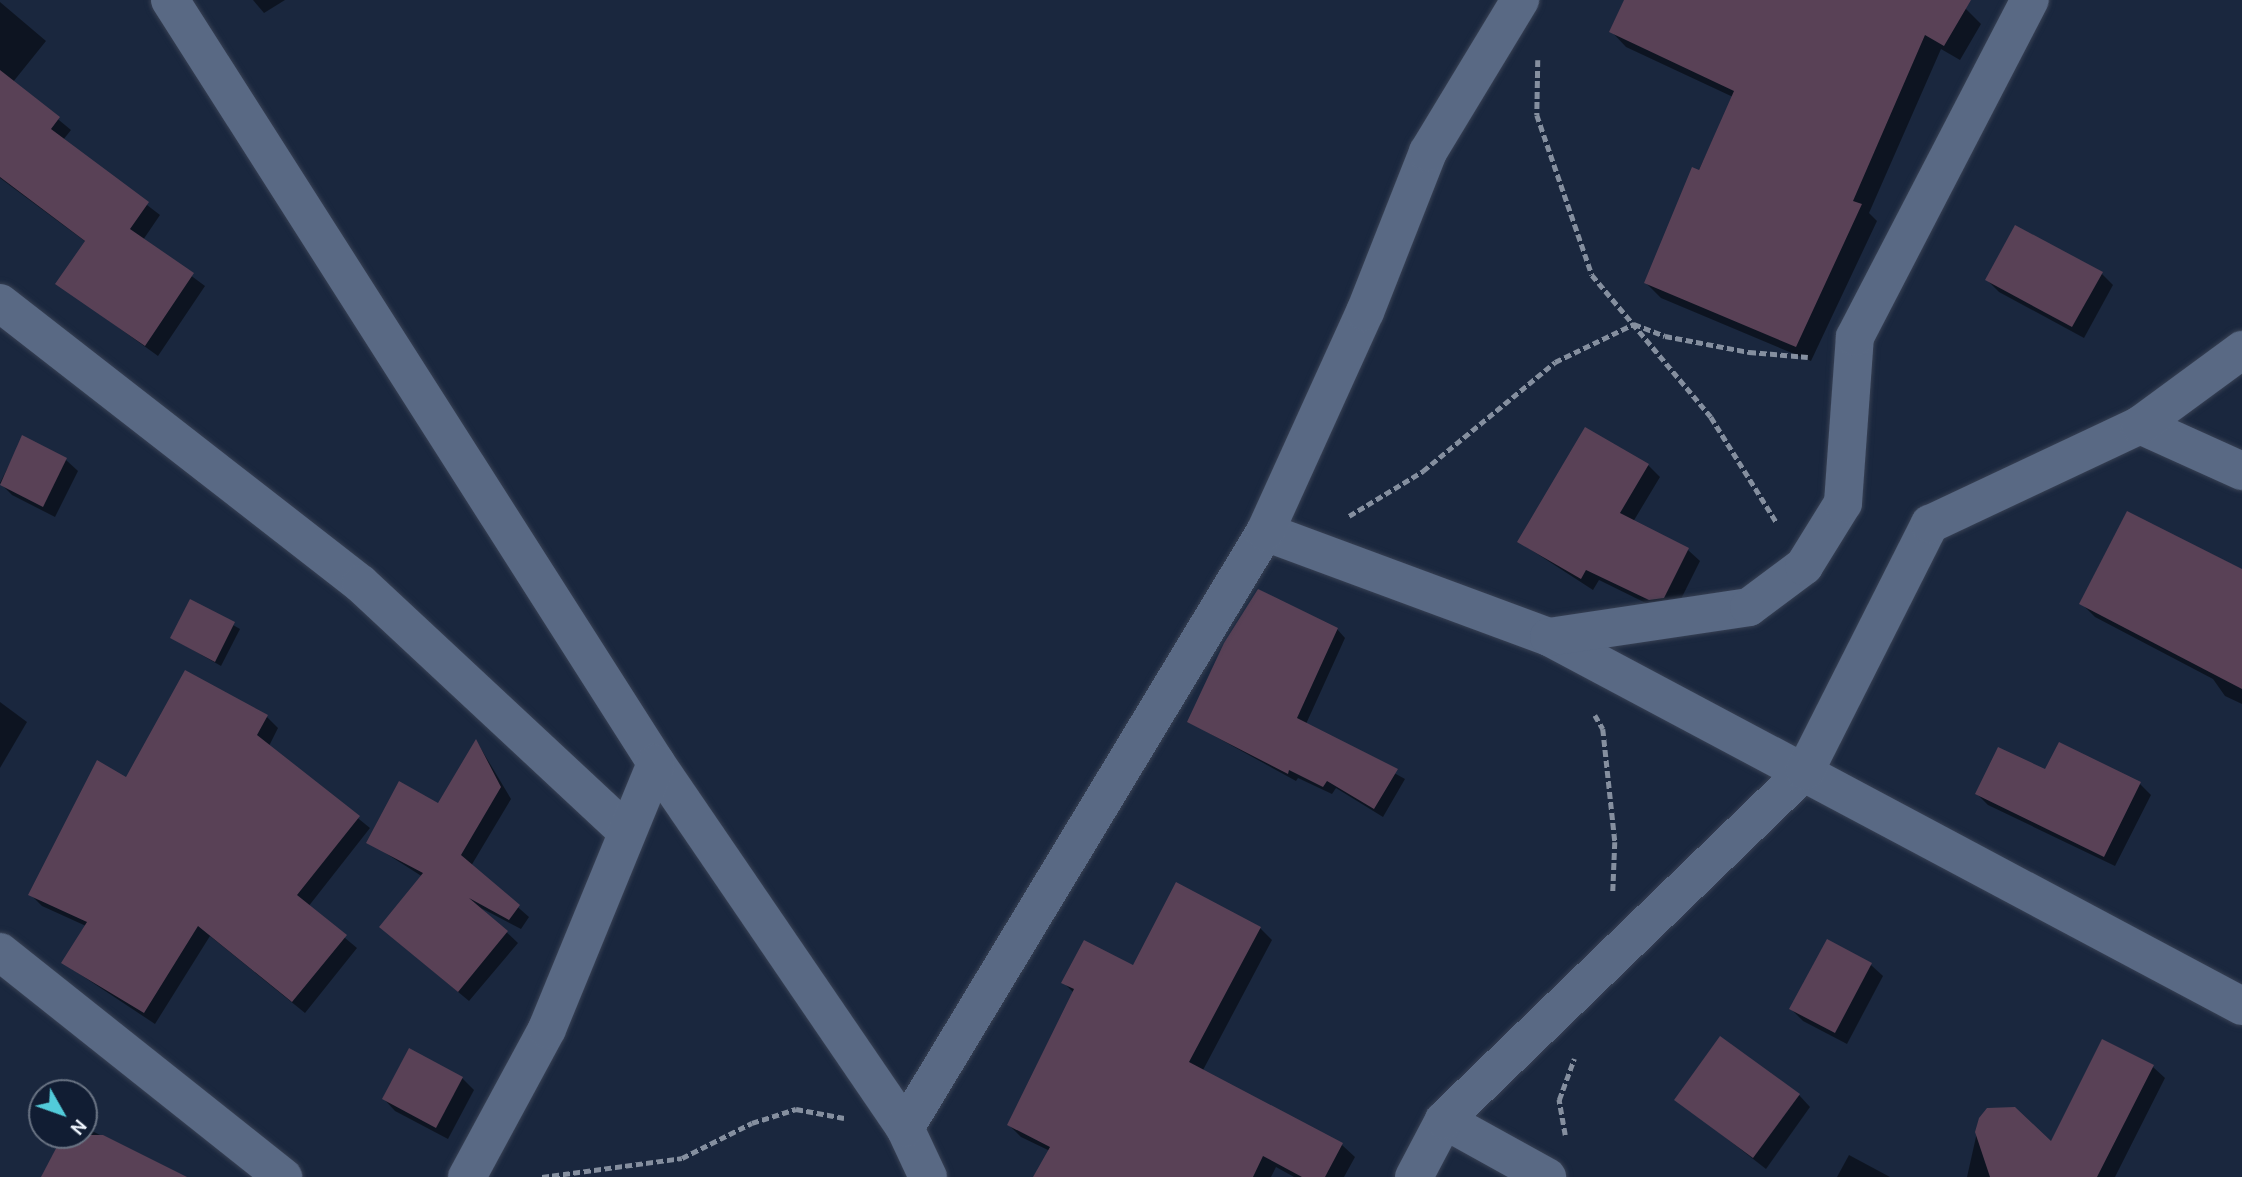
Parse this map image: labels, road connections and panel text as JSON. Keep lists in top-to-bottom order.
{
  "north": "bottom right"
}
